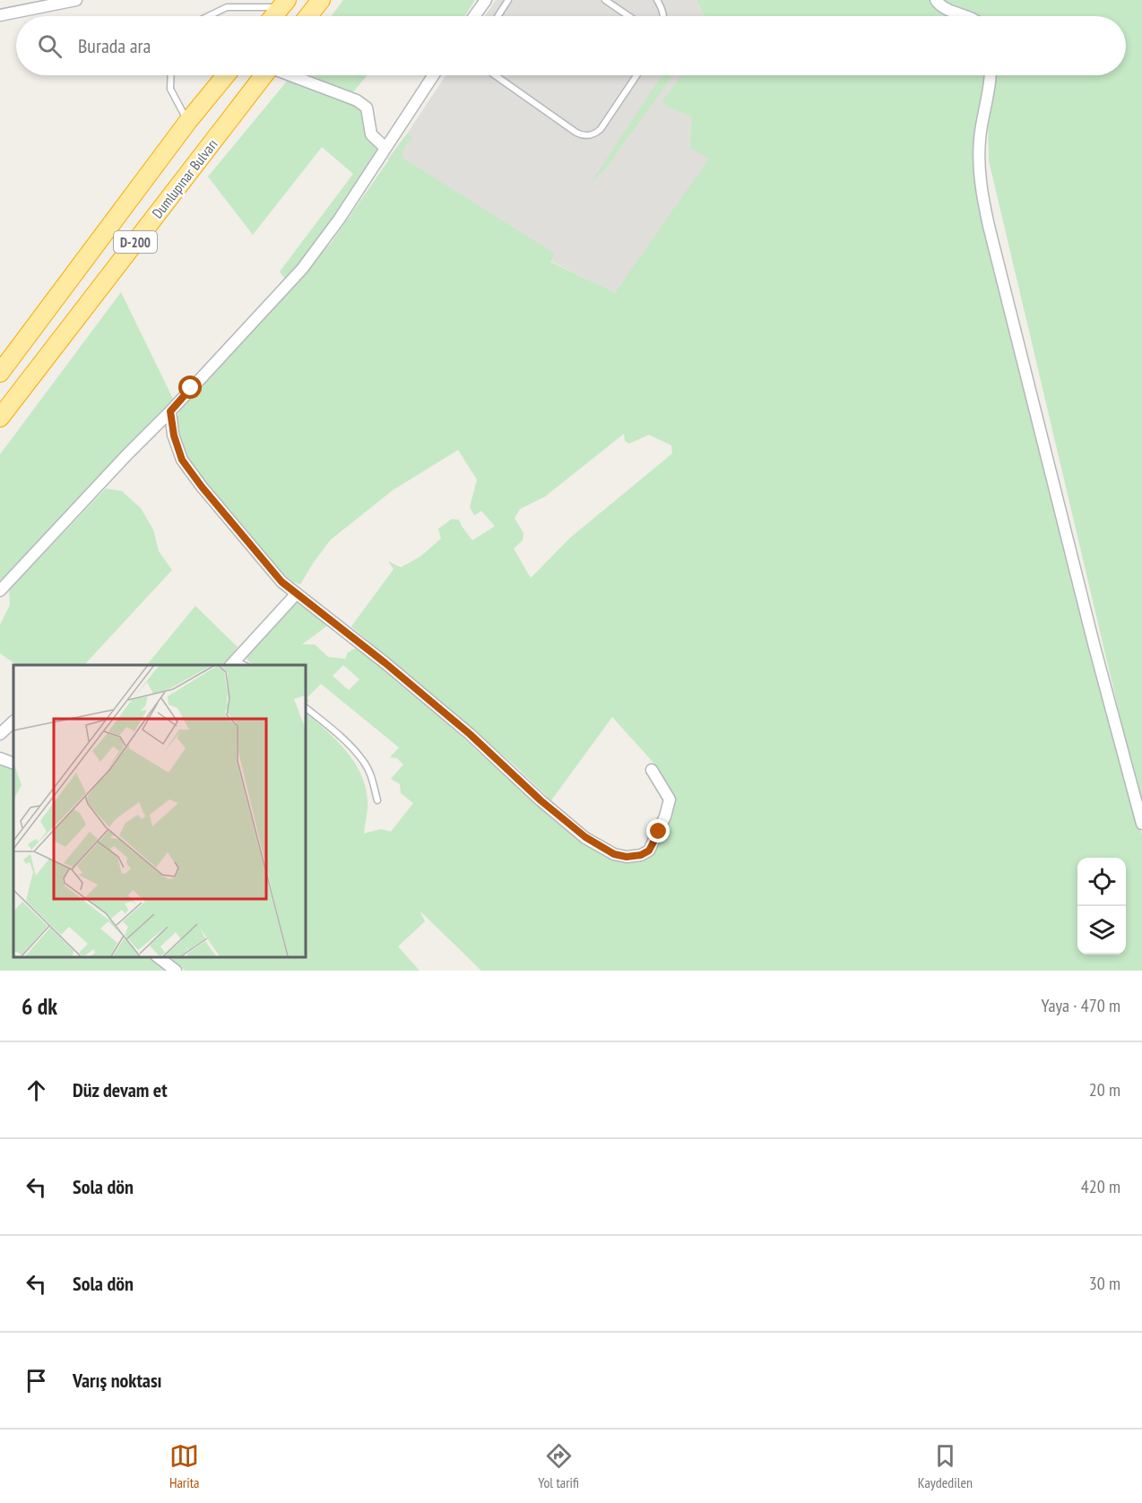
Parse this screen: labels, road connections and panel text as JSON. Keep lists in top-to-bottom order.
{
  "streets": {
    "highway": ["Dumlupınar Bulvarı", "D-200"]
  },
  "page": {
    "search": "Burada ara",
    "heading": ["6 dk", "Yaya · 470 m"],
    "list": [
      ["Düz devam et", "20 m"],
      ["Sola dön", "420 m"],
      ["Sola dön", "30 m"],
      "Varış noktası"
    ],
    "nav": ["Harita", "Yol tarifi", "Kaydedilen"]
  }
}
